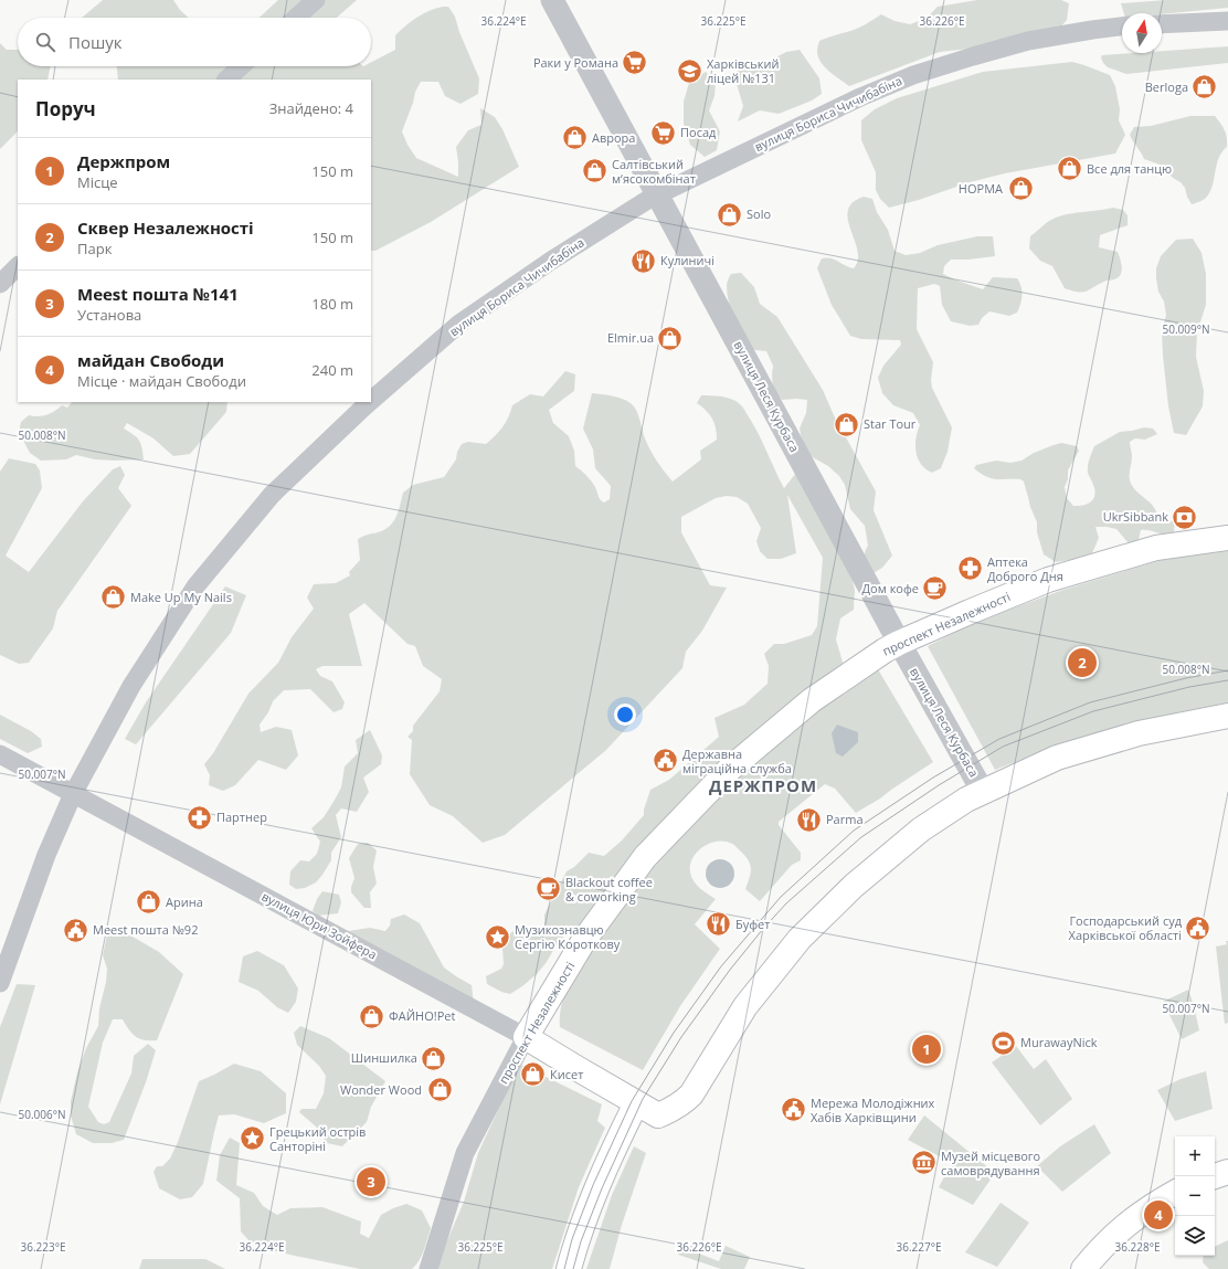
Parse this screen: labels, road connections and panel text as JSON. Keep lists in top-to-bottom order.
{
  "streets": {
    "main road": ["проспект Незалежності", "вулиця Юри Зойфера"],
    "street": ["вулиця Бориса Чичибабіна", "вулиця Леся Курбаса"]
  },
  "crossings": [
    ["вулиця Бориса Чичибабіна", "вулиця Леся Курбаса"],
    ["вулиця Бориса Чичибабіна", "вулиця Юри Зойфера"],
    ["вулиця Леся Курбаса", "проспект Незалежності"],
    ["проспект Незалежності", "вулиця Юри Зойфера"]
  ],
  "districts": ["ДЕРЖПРОМ"],
  "places": {
    "supermarket": ["Раки у Романа", "Посад"],
    "school or university": ["Харківський ліцей №131"],
    "shop": [
      "Berloga",
      "Аврора",
      "Все для танцю",
      "Салтівський мʼясокомбінат",
      "НОРМА",
      "Solo",
      "Elmir.ua",
      "Star Tour",
      "Make Up My Nails",
      "Арина",
      "ФАЙНО!Pet",
      "Шиншилка",
      "Кисет",
      "Wonder Wood"
    ],
    "restaurant": ["Кулиничі", "Parma", "Буфет"],
    "bank": ["UkrSibbank"],
    "pharmacy": ["Аптека Доброго Дня", "Партнер"],
    "cafe": ["Дом кофе", "Blackout coffee & coworking"],
    "public building": [
      "Державна міграційна служба",
      "Господарський суд Харківської області",
      "Meest пошта №92",
      "Мережа Молодіжних Хабів Харківщини"
    ],
    "place": ["Музикознавцю Сергію Короткову", "Грецький острів Санторіні"],
    "sports": ["MurawayNick"],
    "museum": ["Музей місцевого самоврядування"]
  },
  "north": "top",
  "page": {
    "search": "Пошук",
    "heading": ["Поруч", "Знайдено: 4"],
    "list": [
      {
        "mark": "1",
        "name": "Держпром",
        "note": "Місце",
        "value": "150 m"
      },
      {
        "mark": "2",
        "name": "Сквер Незалежності",
        "note": "Парк",
        "value": "150 m"
      },
      {
        "mark": "3",
        "name": "Meest пошта №141",
        "note": "Установа",
        "value": "180 m"
      },
      {
        "mark": "4",
        "name": "майдан Свободи",
        "note": "Місце · майдан Свободи",
        "value": "240 m"
      }
    ],
    "pins": [
      "2",
      "1",
      "3",
      "4"
    ],
    "map_buttons": ["+", "−"]
  },
  "coordinates": [
    "36.224°E",
    "36.225°E",
    "36.226°E",
    "50.009°N",
    "50.008°N",
    "50.007°N",
    "50.006°N",
    "36.223°E",
    "36.227°E",
    "36.228°E"
  ]
}
